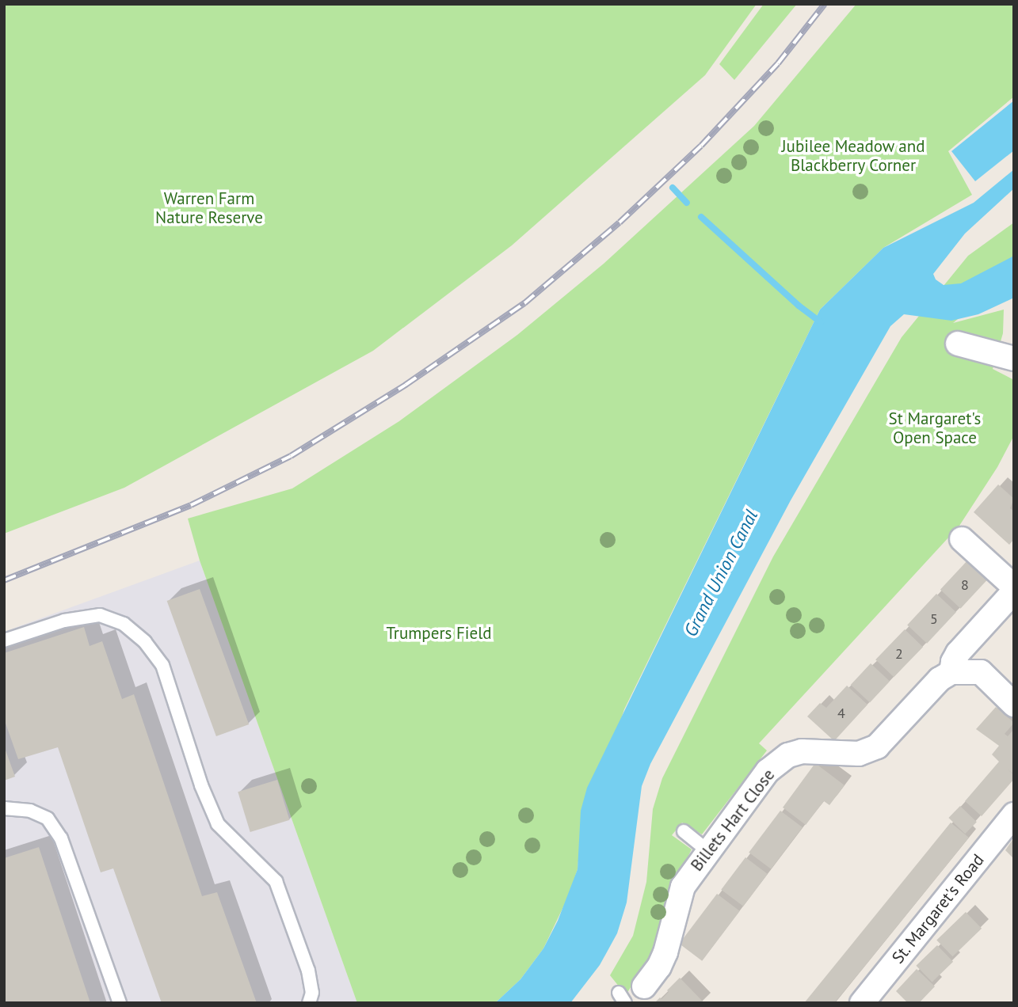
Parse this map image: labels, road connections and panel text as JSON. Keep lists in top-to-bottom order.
{
  "streets": {
    "street": ["Billets Hart Close", "St. Margaret's Road"]
  },
  "water": ["Grand Union Canal"],
  "parks": [
    "Jubilee Meadow and Blackberry Corner",
    "Warren Farm Nature Reserve",
    "St Margaret's Open Space",
    "Trumpers Field"
  ],
  "house_numbers": [
    "8",
    "5",
    "2",
    "4"
  ]
}
